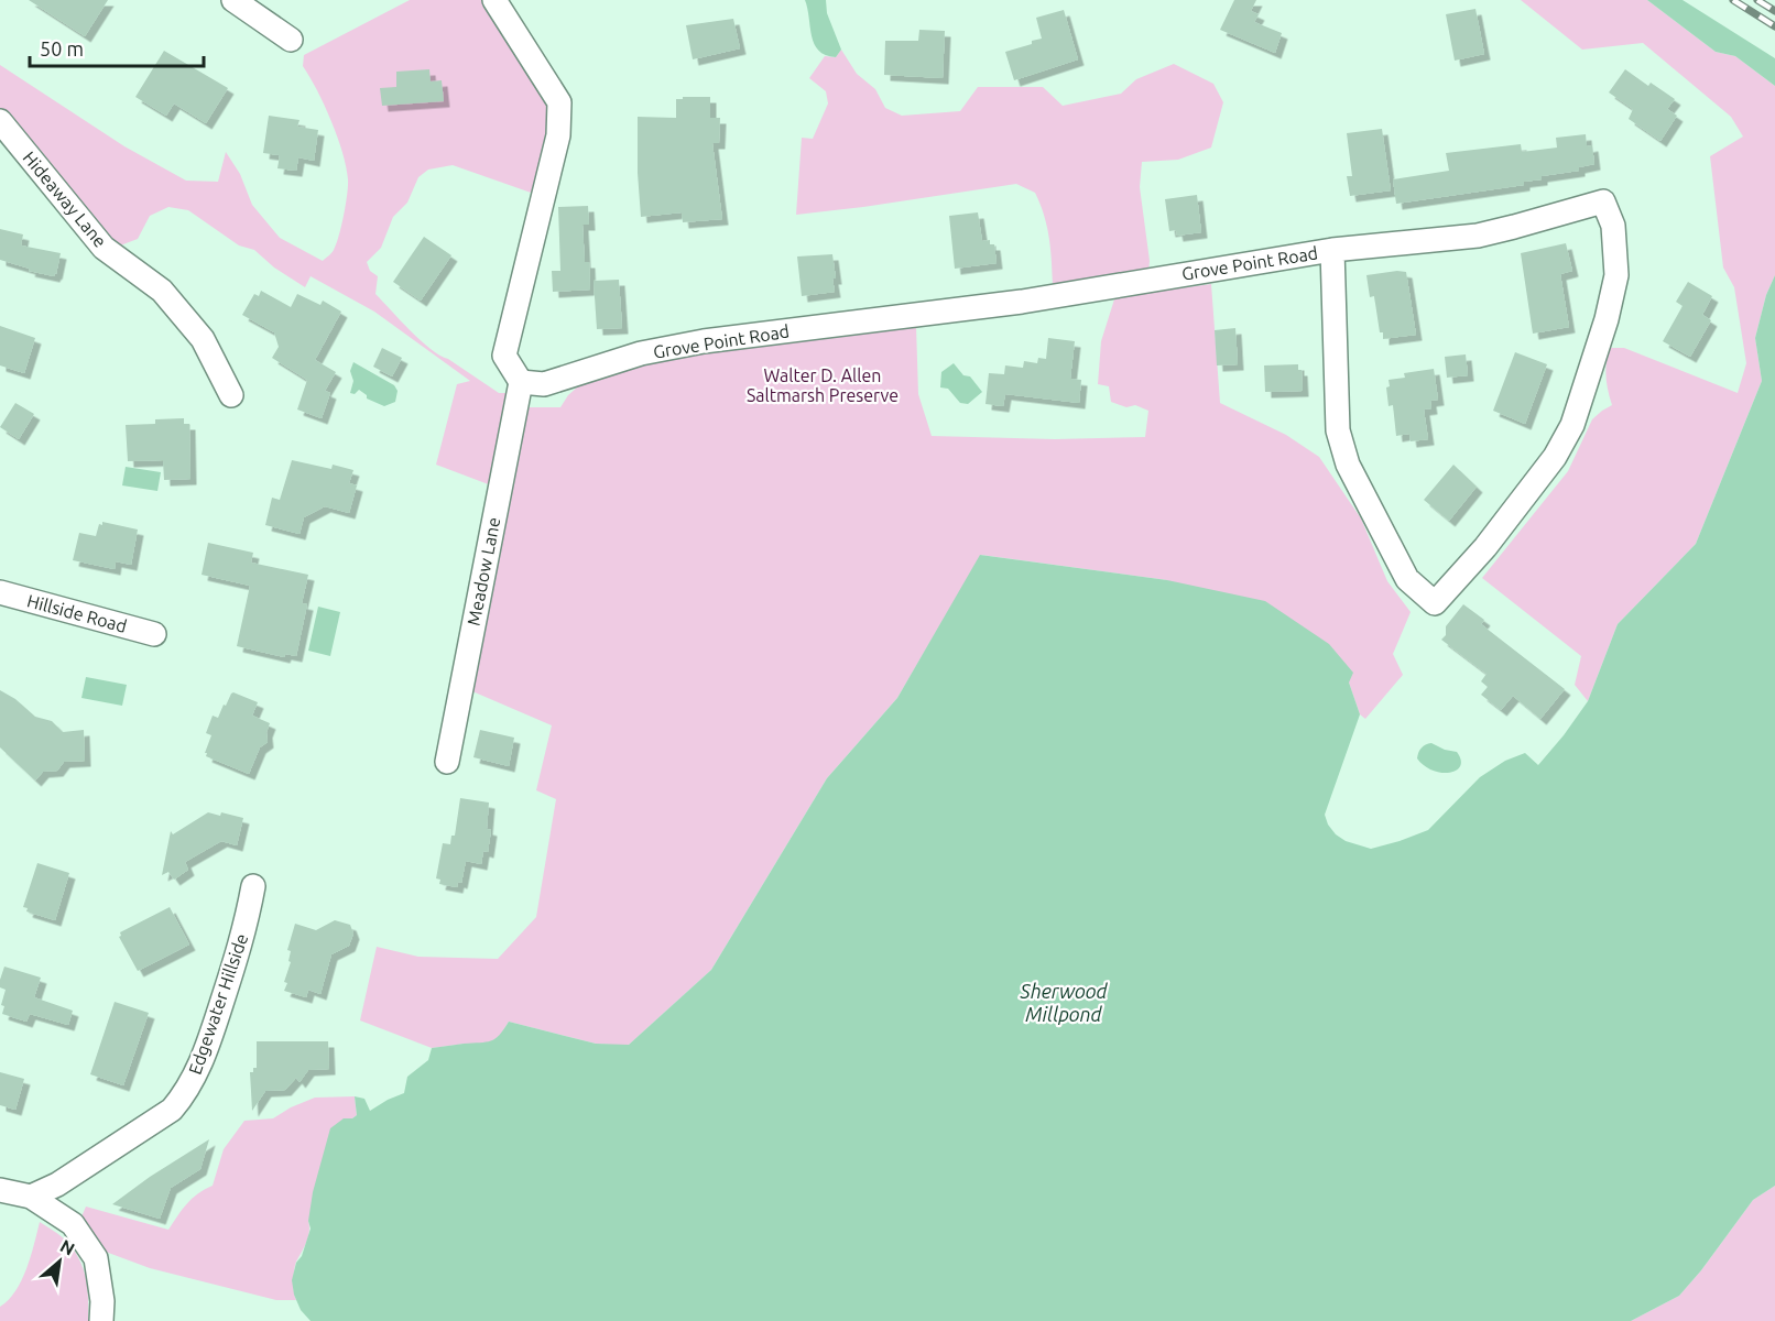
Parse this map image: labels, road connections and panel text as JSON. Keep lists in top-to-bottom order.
{
  "streets": {
    "street": [
      "Hideaway Lane",
      "Grove Point Road",
      "Meadow Lane",
      "Hillside Road",
      "Edgewater Hillside"
    ]
  },
  "crossings": [
    ["Grove Point Road", "Meadow Lane"]
  ],
  "water": ["Sherwood Millpond"],
  "parks": ["Walter D. Allen Saltmarsh Preserve"],
  "scale_bar": "50 m",
  "north": "top right"
}
